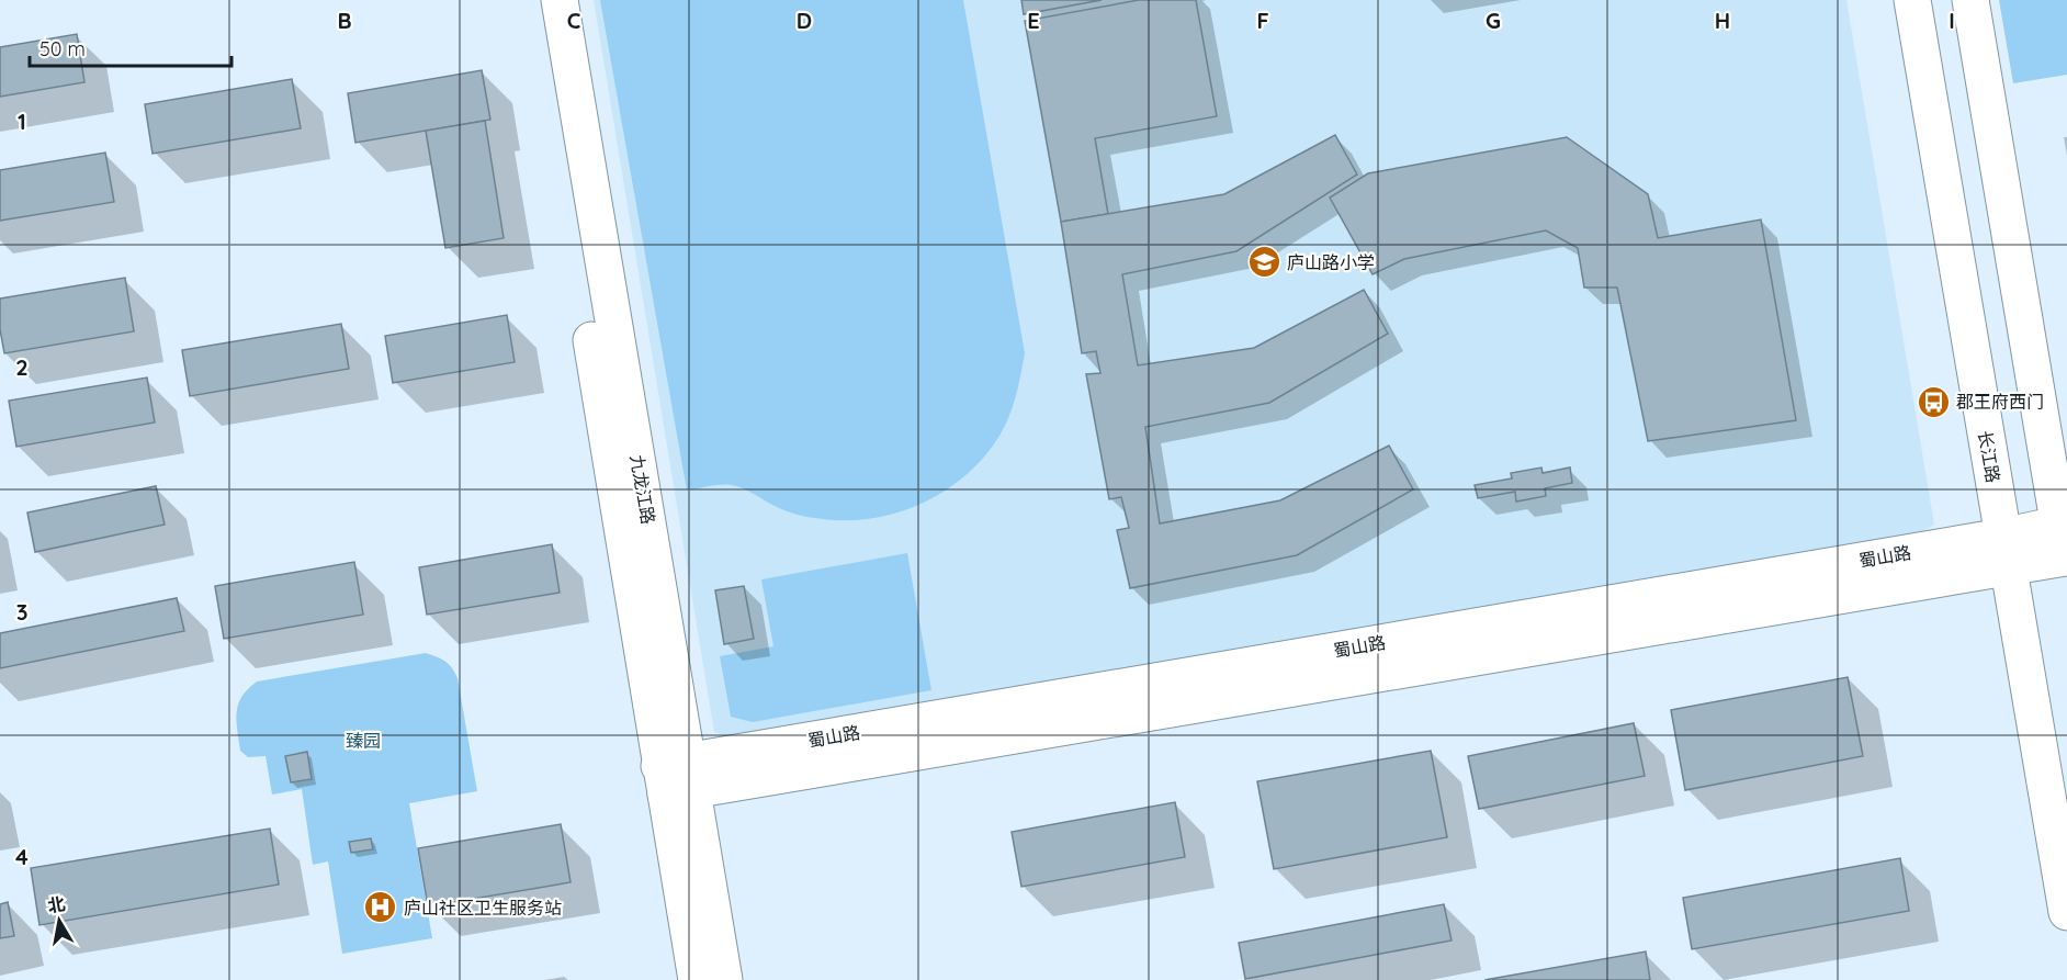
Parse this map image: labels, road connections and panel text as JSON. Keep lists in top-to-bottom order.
{
  "streets": {
    "street": ["长江路", "九龙江路", "蜀山路"]
  },
  "crossings": [
    ["长江路", "蜀山路"],
    ["九龙江路", "蜀山路"]
  ],
  "parks": ["臻园"],
  "places": {
    "school or university": ["庐山路小学"],
    "bus stop": ["郡王府西门"],
    "hospital": ["庐山社区卫生服务站"]
  },
  "scale_bar": "50 m",
  "north": "top",
  "grid": {
    "columns": [
      "B",
      "C",
      "D",
      "E",
      "F",
      "G",
      "H",
      "I"
    ],
    "rows": [
      "1",
      "2",
      "3",
      "4"
    ]
  }
}
